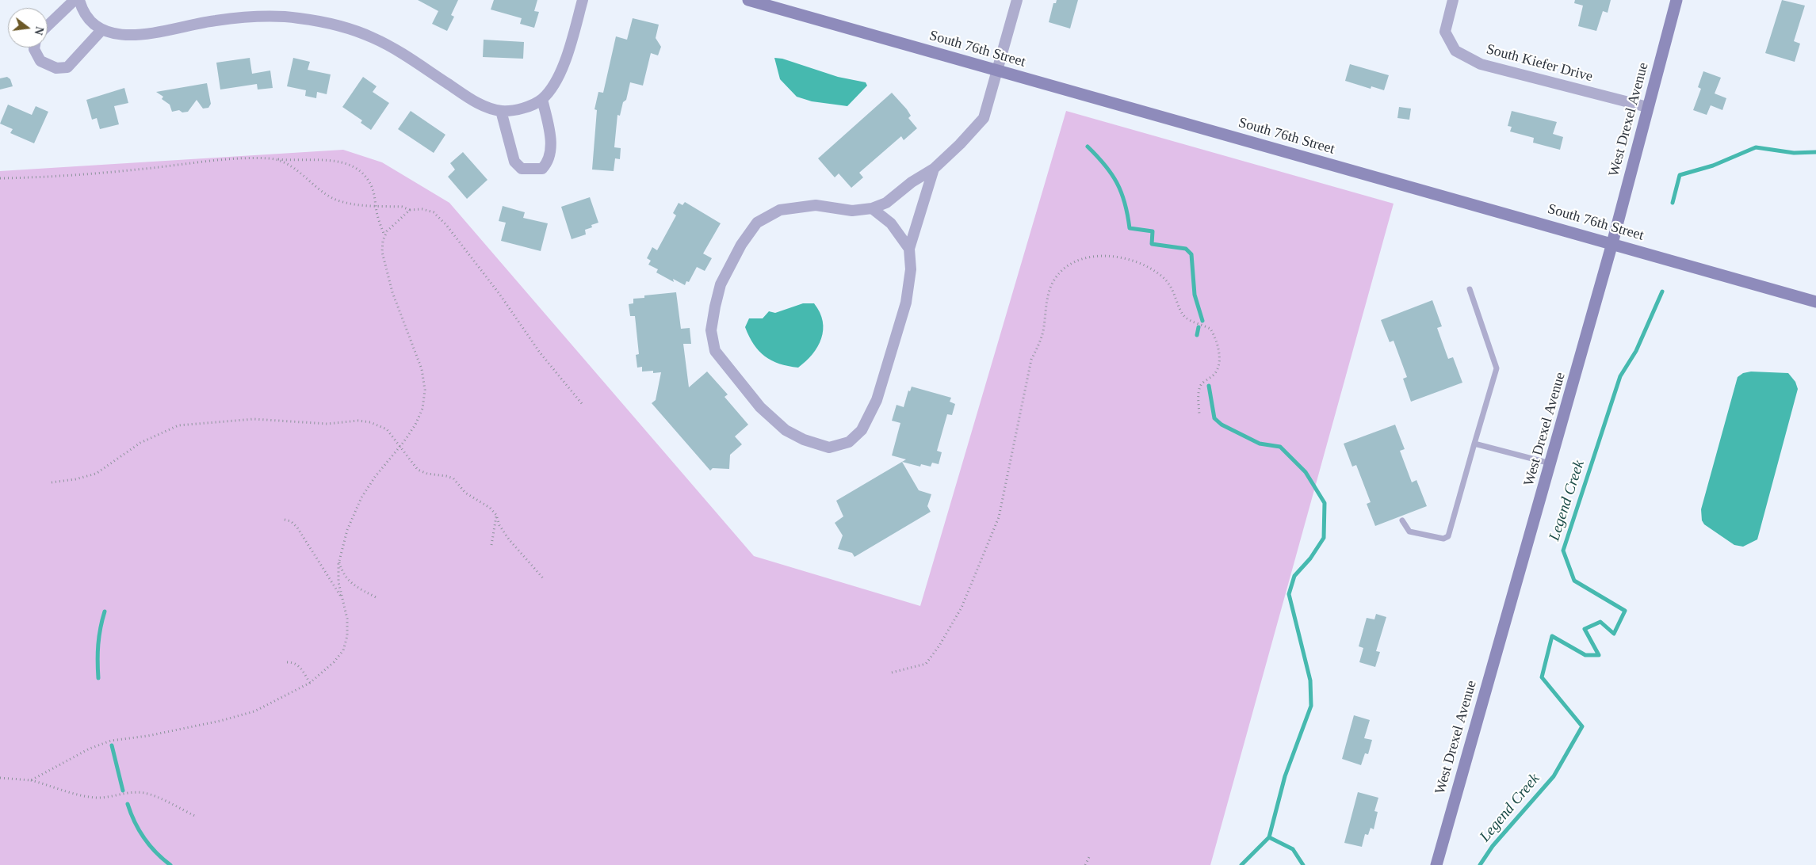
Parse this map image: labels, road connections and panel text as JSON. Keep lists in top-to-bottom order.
{
  "streets": {
    "main road": ["South 76th Street", "West Drexel Avenue"],
    "street": ["South Kiefer Drive"]
  },
  "crossings": [
    ["South 76th Street", "West Drexel Avenue"],
    ["South Kiefer Drive", "West Drexel Avenue"]
  ],
  "water": ["Legend Creek"],
  "north": "right"
}
